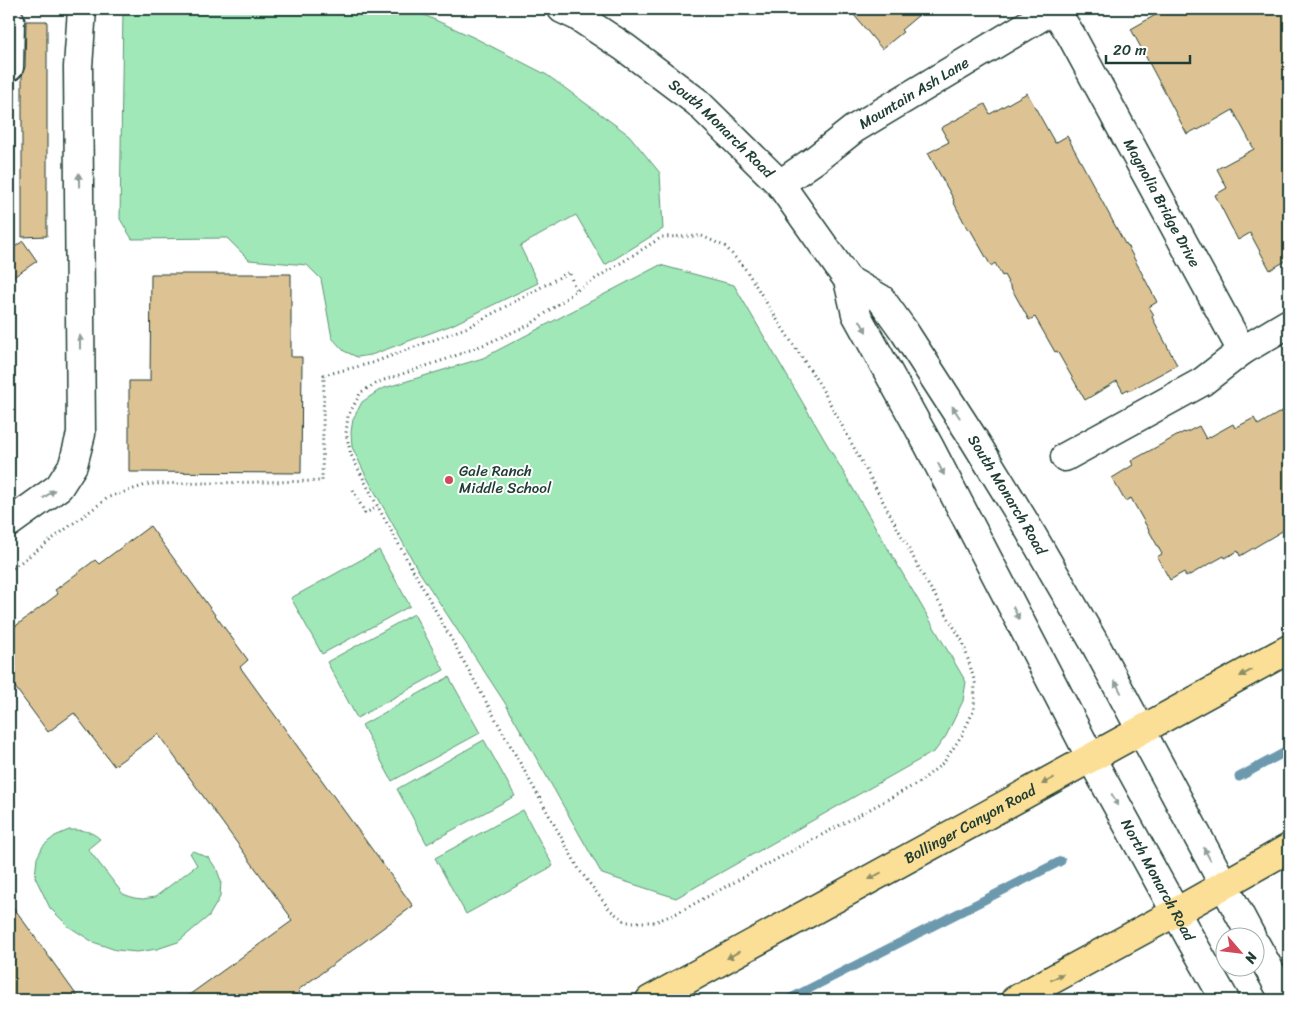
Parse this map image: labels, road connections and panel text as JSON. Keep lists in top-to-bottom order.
{
  "streets": {
    "main road": ["Bollinger Canyon Road"],
    "street": [
      "Mountain Ash Lane",
      "South Monarch Road",
      "Magnolia Bridge Drive",
      "North Monarch Road"
    ]
  },
  "crossings": [
    ["Mountain Ash Lane", "South Monarch Road"],
    ["Mountain Ash Lane", "Magnolia Bridge Drive"],
    ["South Monarch Road", "Bollinger Canyon Road"],
    ["South Monarch Road", "North Monarch Road"],
    ["Bollinger Canyon Road", "North Monarch Road"]
  ],
  "places": ["Gale Ranch Middle School"],
  "scale_bar": "20 m",
  "north": "bottom right"
}
